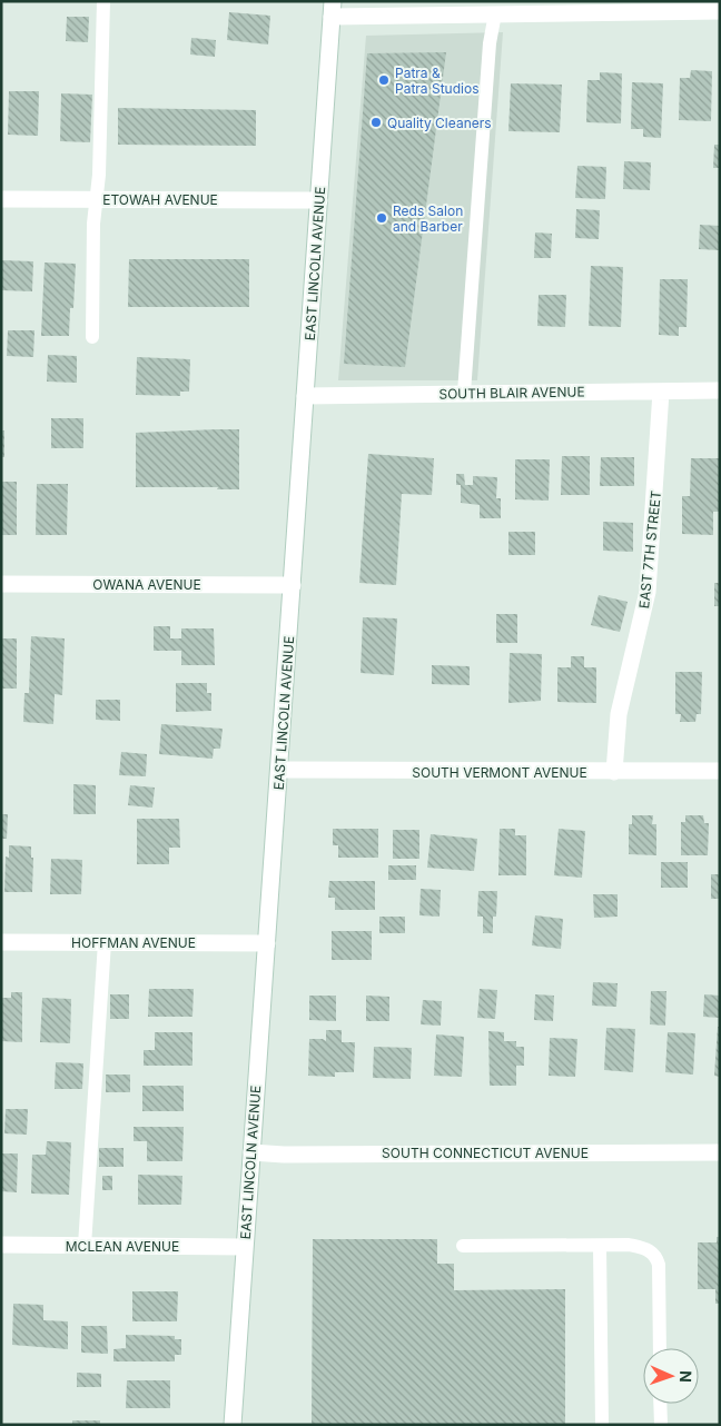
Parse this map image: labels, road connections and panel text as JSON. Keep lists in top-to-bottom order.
{
  "streets": {
    "street": [
      "ETOWAH AVENUE",
      "EAST LINCOLN AVENUE",
      "SOUTH BLAIR AVENUE",
      "EAST 7TH STREET",
      "OWANA AVENUE",
      "SOUTH VERMONT AVENUE",
      "HOFFMAN AVENUE",
      "SOUTH CONNECTICUT AVENUE",
      "MCLEAN AVENUE"
    ]
  },
  "crossings": [
    ["ETOWAH AVENUE", "EAST LINCOLN AVENUE"],
    ["EAST LINCOLN AVENUE", "SOUTH BLAIR AVENUE"],
    ["EAST LINCOLN AVENUE", "OWANA AVENUE"],
    ["EAST LINCOLN AVENUE", "SOUTH VERMONT AVENUE"],
    ["EAST LINCOLN AVENUE", "HOFFMAN AVENUE"],
    ["EAST LINCOLN AVENUE", "SOUTH CONNECTICUT AVENUE"],
    ["EAST LINCOLN AVENUE", "MCLEAN AVENUE"],
    ["SOUTH BLAIR AVENUE", "EAST 7TH STREET"],
    ["EAST 7TH STREET", "SOUTH VERMONT AVENUE"]
  ],
  "places": ["Patra & Patra Studios", "Quality Cleaners", "Reds Salon and Barber"],
  "north": "right"
}
